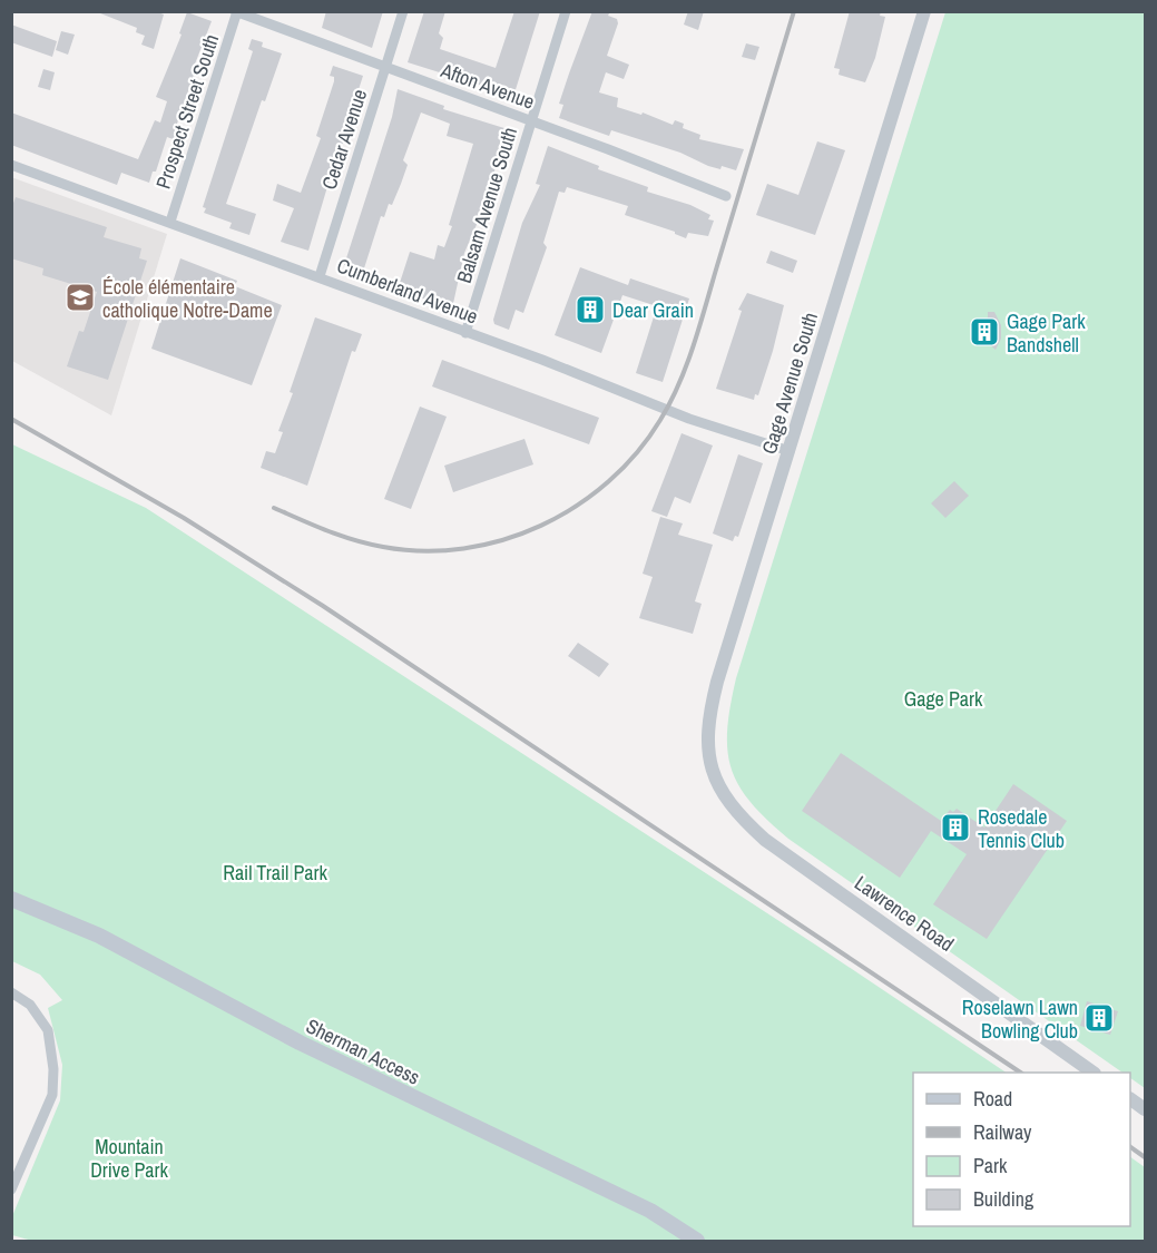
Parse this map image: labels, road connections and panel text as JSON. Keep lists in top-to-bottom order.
{
  "streets": {
    "main road": ["Sherman Access"],
    "street": [
      "Afton Avenue",
      "Prospect Street South",
      "Cedar Avenue",
      "Balsam Avenue South",
      "Cumberland Avenue",
      "Gage Avenue South",
      "Lawrence Road"
    ]
  },
  "crossings": [
    ["Afton Avenue", "Prospect Street South"],
    ["Afton Avenue", "Cedar Avenue"],
    ["Afton Avenue", "Balsam Avenue South"],
    ["Prospect Street South", "Cumberland Avenue"],
    ["Cedar Avenue", "Cumberland Avenue"],
    ["Balsam Avenue South", "Cumberland Avenue"],
    ["Cumberland Avenue", "Gage Avenue South"],
    ["Gage Avenue South", "Lawrence Road"]
  ],
  "parks": ["Gage Park", "Rail Trail Park", "Mountain Drive Park"],
  "places": {
    "school or university": ["École élémentaire catholique Notre-Dame"],
    "building": [
      "Dear Grain",
      "Gage Park Bandshell",
      "Rosedale Tennis Club",
      "Roselawn Lawn Bowling Club"
    ]
  },
  "legend": [
    "Road",
    "Railway",
    "Park",
    "Building"
  ]
}
